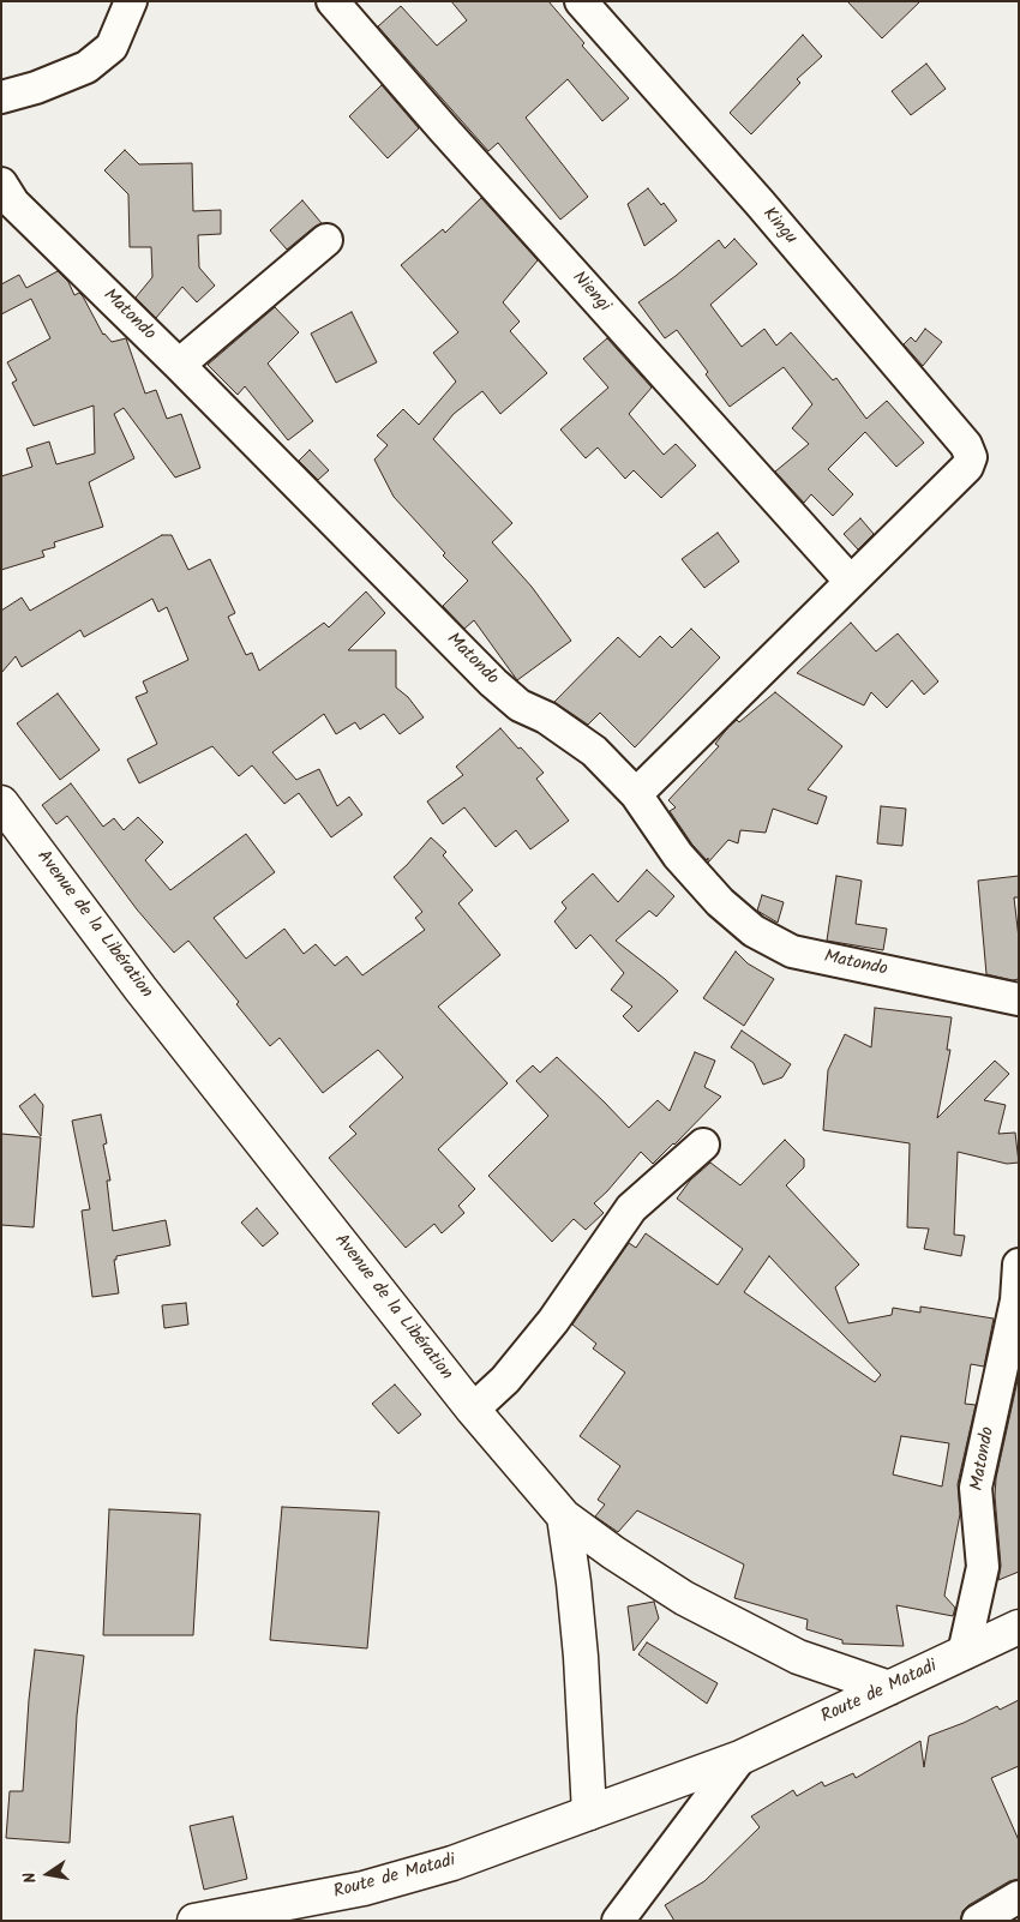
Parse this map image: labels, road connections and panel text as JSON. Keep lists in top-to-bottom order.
{
  "streets": {
    "main road": ["Avenue de la Libération", "Route de Matadi"],
    "street": ["Kingu", "Niengi", "Matondo"]
  },
  "crossings": [
    ["Kingu", "Niengi"],
    ["Matondo", "Route de Matadi"],
    ["Avenue de la Libération", "Route de Matadi"]
  ],
  "north": "left"
}
